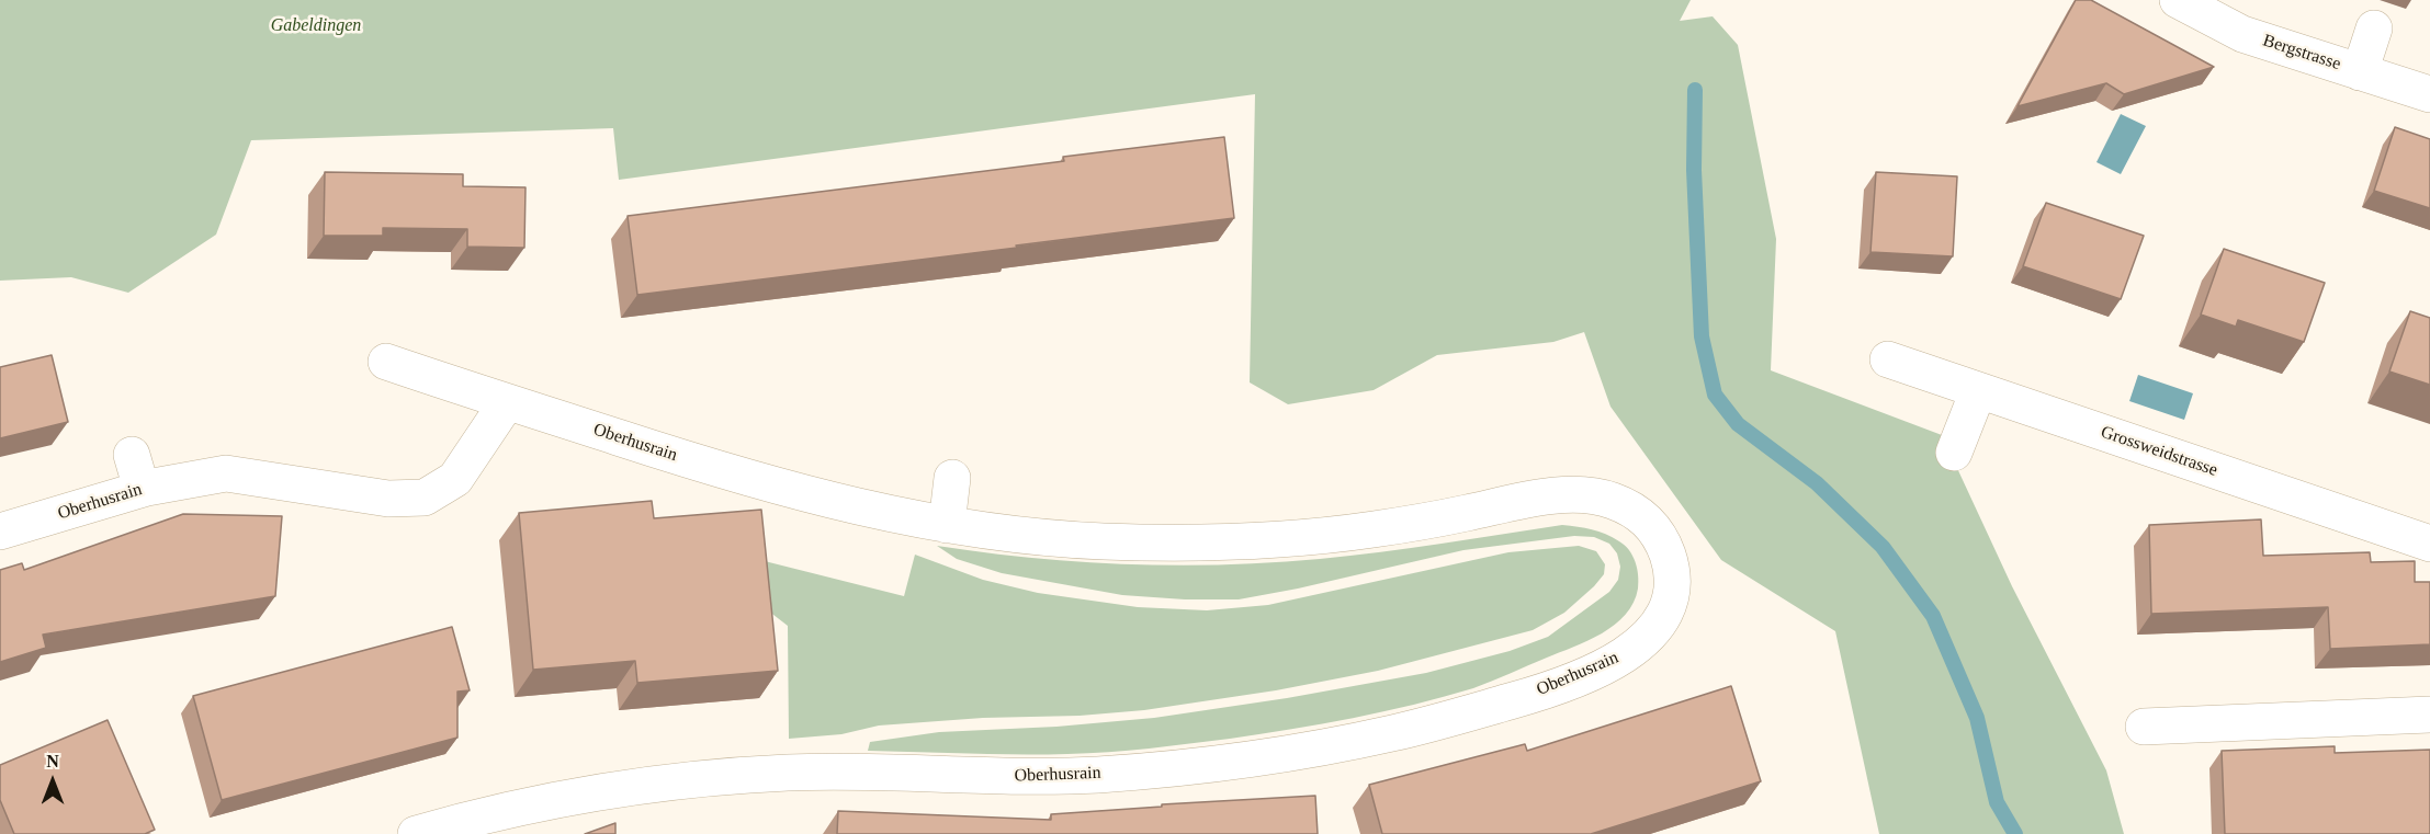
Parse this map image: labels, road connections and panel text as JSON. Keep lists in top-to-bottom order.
{
  "streets": {
    "street": ["Bergstrasse", "Oberhusrain", "Grossweidstrasse"]
  },
  "parks": ["Gabeldingen"],
  "north": "top"
}
